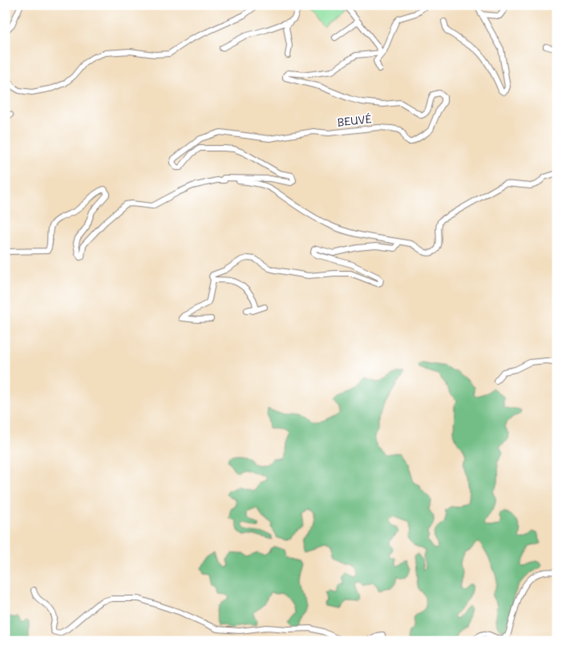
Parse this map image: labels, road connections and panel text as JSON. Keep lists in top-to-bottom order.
{
  "streets": {
    "street": ["BEUVÉ"]
  }
}
